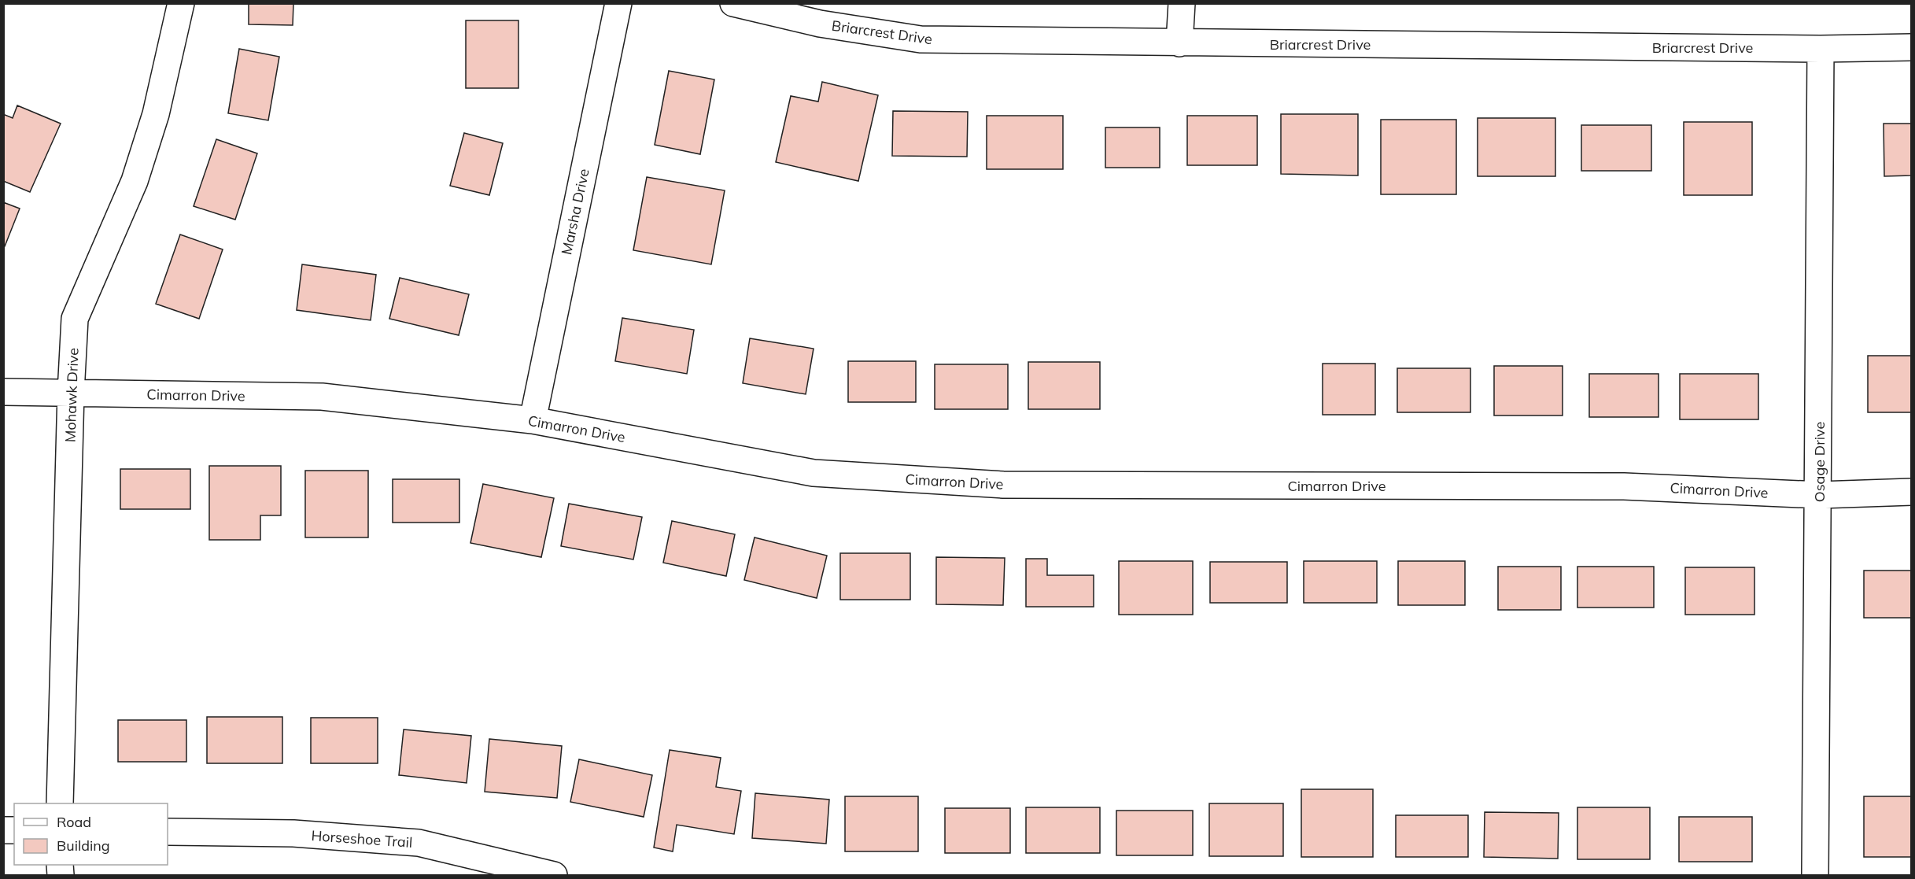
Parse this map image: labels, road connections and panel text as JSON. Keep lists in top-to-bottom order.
{
  "streets": {
    "street": [
      "Briarcrest Drive",
      "Marsha Drive",
      "Mohawk Drive",
      "Cimarron Drive",
      "Osage Drive",
      "Horseshoe Trail"
    ]
  },
  "crossings": [
    ["Briarcrest Drive", "Osage Drive"],
    ["Marsha Drive", "Cimarron Drive"],
    ["Mohawk Drive", "Cimarron Drive"],
    ["Cimarron Drive", "Osage Drive"]
  ],
  "legend": ["Road", "Building"]
}
